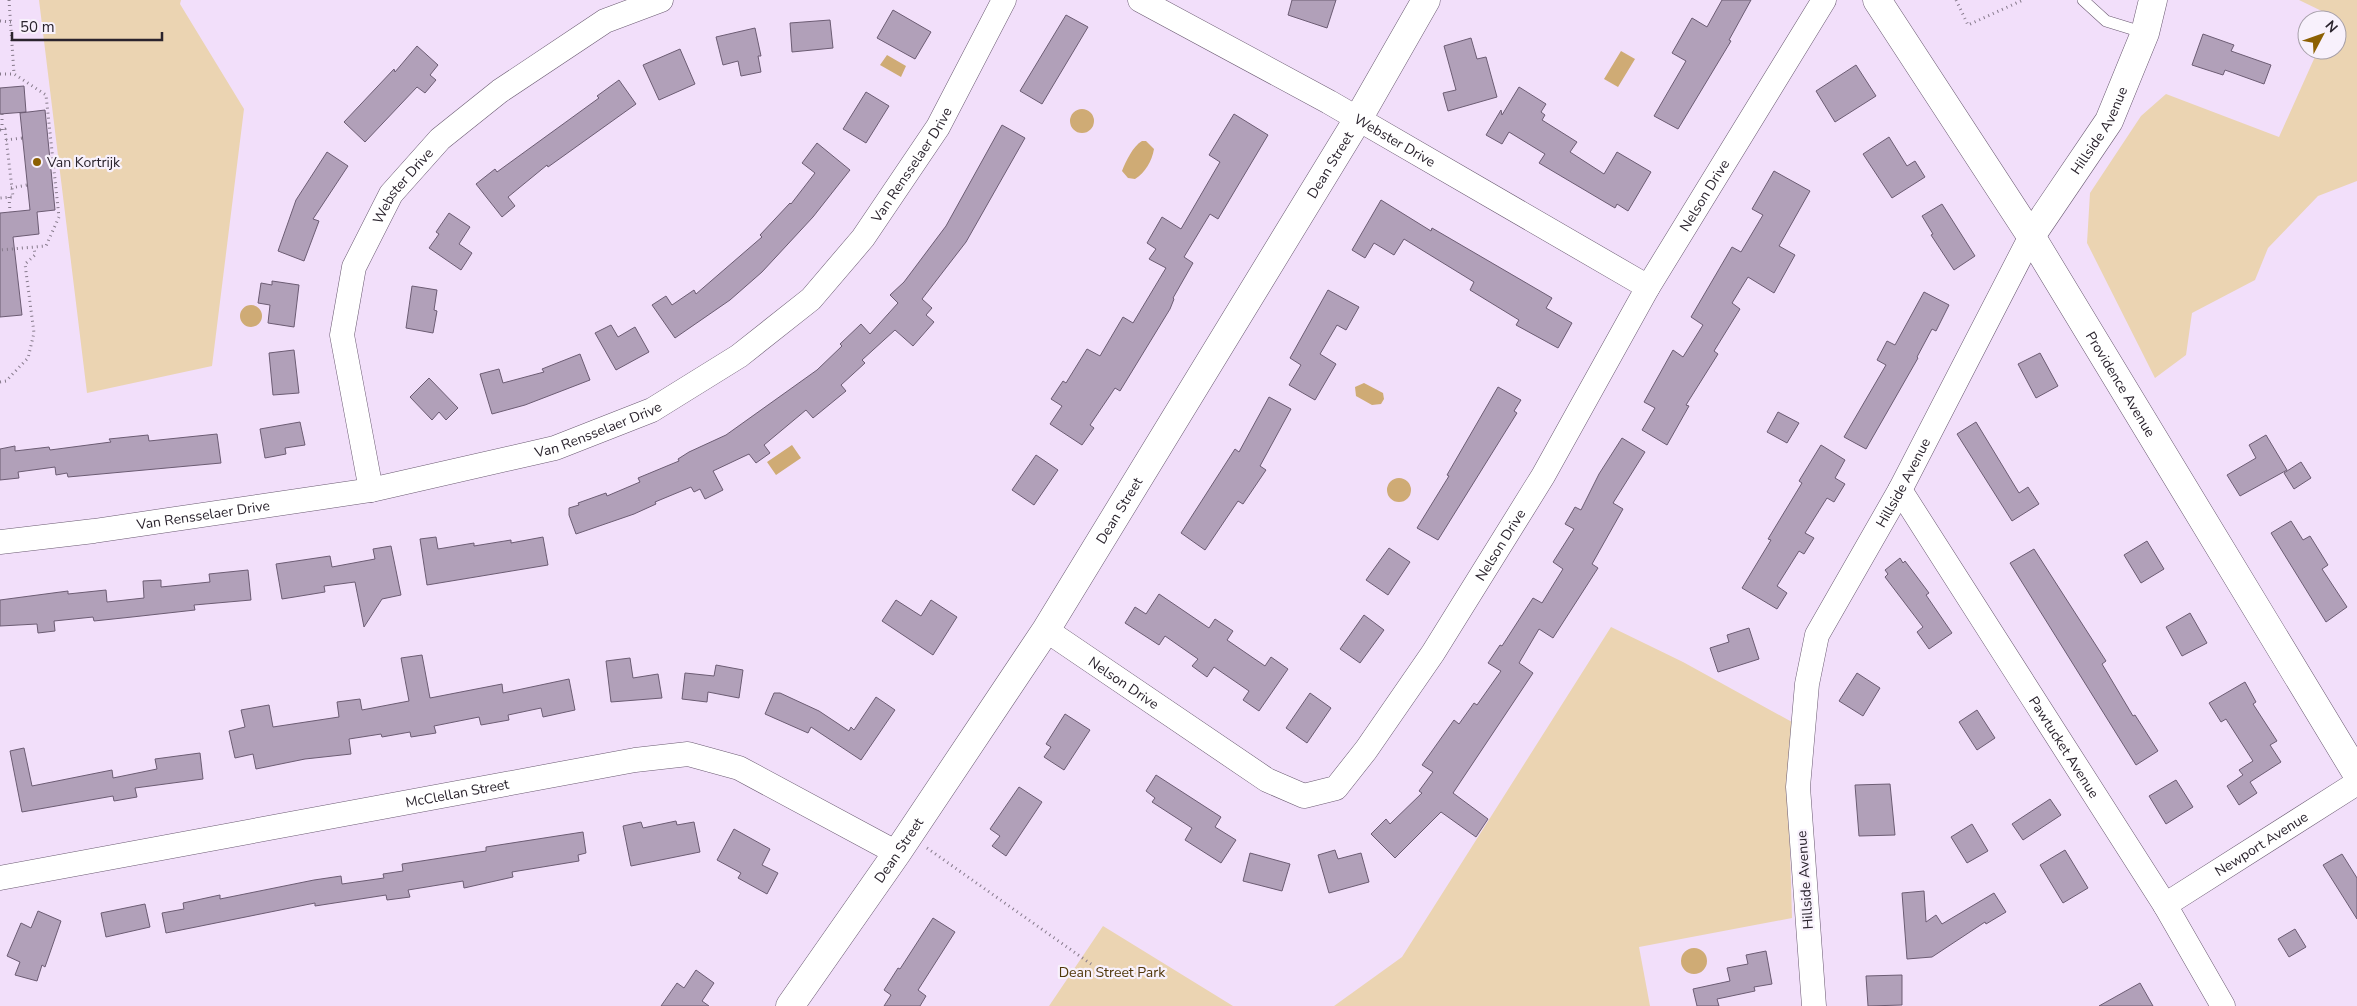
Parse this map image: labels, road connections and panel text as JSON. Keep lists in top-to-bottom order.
{
  "streets": {
    "street": [
      "Hillside Avenue",
      "Webster Drive",
      "Van Rensselaer Drive",
      "Dean Street",
      "Nelson Drive",
      "Providence Avenue",
      "Pawtucket Avenue",
      "McClellan Street",
      "Newport Avenue"
    ]
  },
  "crossings": [
    ["Hillside Avenue", "Providence Avenue"],
    ["Hillside Avenue", "Pawtucket Avenue"],
    ["Webster Drive", "Van Rensselaer Drive"],
    ["Webster Drive", "Dean Street"],
    ["Webster Drive", "Nelson Drive"],
    ["Dean Street", "Nelson Drive"],
    ["Dean Street", "McClellan Street"],
    ["Pawtucket Avenue", "Newport Avenue"]
  ],
  "parks": ["Dean Street Park"],
  "places": ["Van Kortrijk"],
  "scale_bar": "50 m",
  "north": "top right"
}
